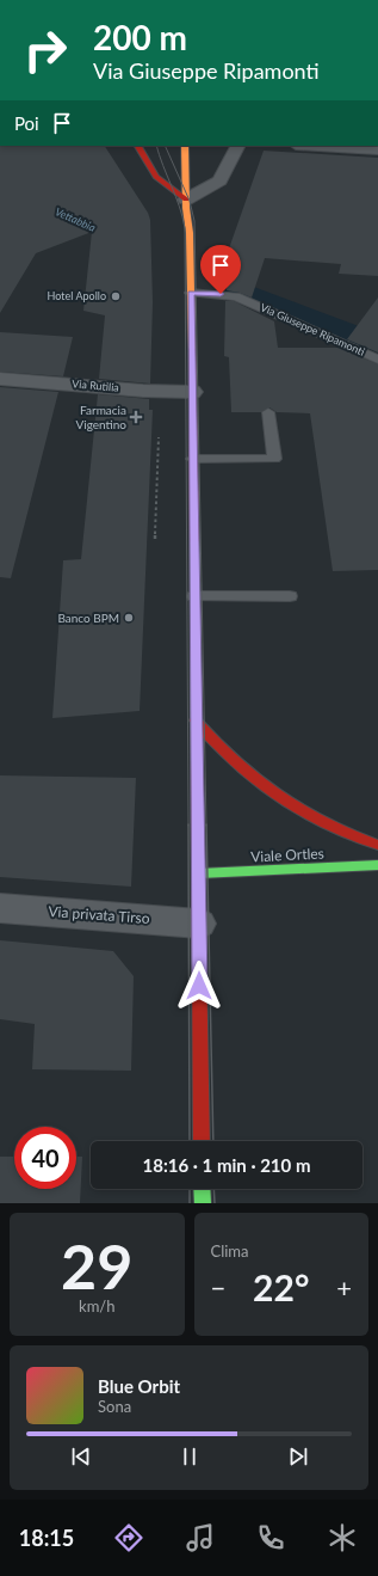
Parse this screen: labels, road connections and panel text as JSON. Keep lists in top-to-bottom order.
{
  "streets": {
    "street": ["Via Rutilia", "Viale Ortles", "Via privata Tirso"],
    "lane": ["Via Giuseppe Ripamonti"]
  },
  "water": ["Vettabbia"],
  "places": {
    "other": ["Hotel Apollo", "Banco BPM"],
    "health": ["Farmacia Vigentino"]
  },
  "page": {
    "turn": ["200 m", "Via Giuseppe Ripamonti"],
    "then": "Poi",
    "limit": "40",
    "trip": "18:16 · 1 min · 210 m",
    "tile": [
      ["29", "km/h"],
      "Clima"
    ],
    "heat": ["−", "22°", "+"],
    "song": ["Blue Orbit", "Sona"],
    "tabs": "18:15"
  }
}
